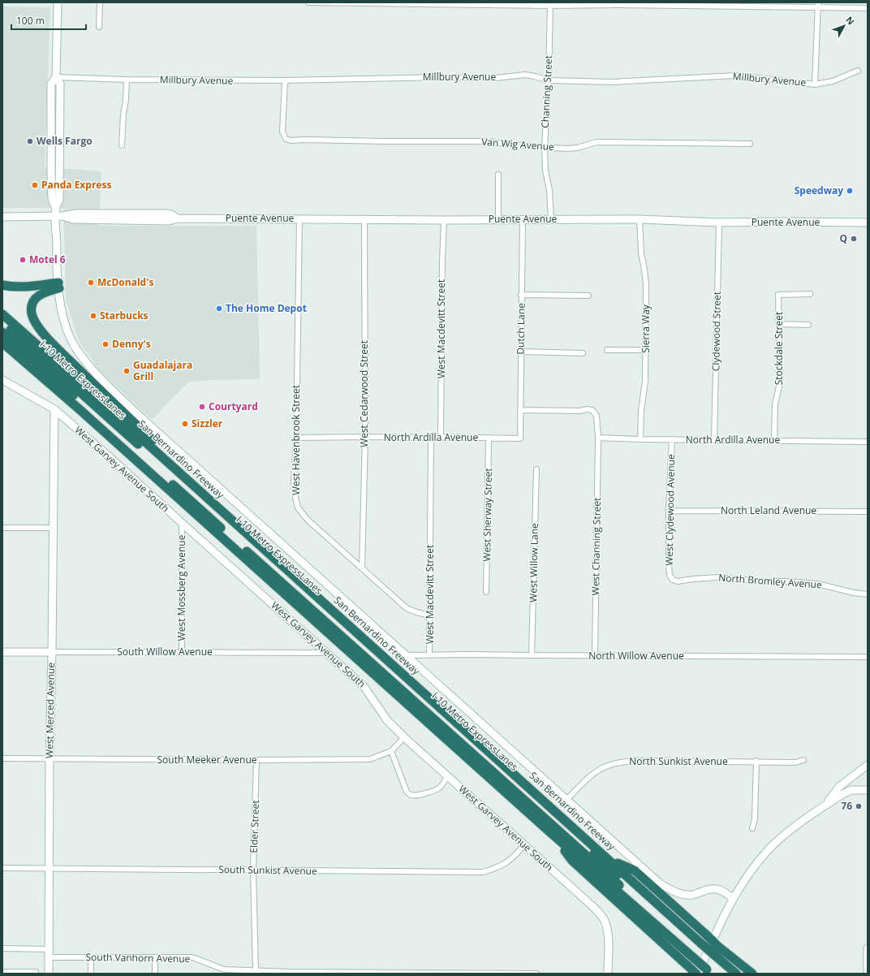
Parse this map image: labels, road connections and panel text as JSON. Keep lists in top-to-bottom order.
{
  "streets": {
    "highway": ["I-10 Metro ExpressLanes", "San Bernardino Freeway"],
    "street": [
      "Millbury Avenue",
      "Channing Street",
      "Van Wig Avenue",
      "Puente Avenue",
      "West Macdevitt Street",
      "Dutch Lane",
      "Sierra Way",
      "Clydewood Street",
      "Stockdale Street",
      "West Cedarwood Street",
      "North Ardilla Avenue",
      "West Havenbrook Street",
      "West Garvey Avenue South",
      "West Clydewood Avenue",
      "North Leland Avenue",
      "West Sherway Street",
      "West Channing Street",
      "West Willow Lane",
      "North Bromley Avenue",
      "West Mossberg Avenue",
      "South Willow Avenue",
      "North Willow Avenue",
      "West Merced Avenue",
      "South Meeker Avenue",
      "North Sunkist Avenue",
      "Elder Street",
      "South Sunkist Avenue",
      "South Vanhorn Avenue"
    ]
  },
  "crossings": [
    ["Millbury Avenue", "Channing Street"],
    ["Millbury Avenue", "Van Wig Avenue"],
    ["Channing Street", "Van Wig Avenue"],
    ["Channing Street", "Puente Avenue"],
    ["Puente Avenue", "West Macdevitt Street"],
    ["Puente Avenue", "Dutch Lane"],
    ["Puente Avenue", "Sierra Way"],
    ["Puente Avenue", "Clydewood Street"],
    ["Puente Avenue", "West Cedarwood Street"],
    ["Puente Avenue", "West Havenbrook Street"],
    ["West Macdevitt Street", "North Ardilla Avenue"],
    ["West Macdevitt Street", "West Havenbrook Street"],
    ["West Macdevitt Street", "North Willow Avenue"],
    ["Dutch Lane", "North Ardilla Avenue"],
    ["Sierra Way", "North Ardilla Avenue"],
    ["Clydewood Street", "North Ardilla Avenue"],
    ["Stockdale Street", "North Ardilla Avenue"],
    ["I-10 Metro ExpressLanes", "San Bernardino Freeway"],
    ["West Cedarwood Street", "North Ardilla Avenue"],
    ["West Cedarwood Street", "West Havenbrook Street"],
    ["North Ardilla Avenue", "West Havenbrook Street"],
    ["North Ardilla Avenue", "West Clydewood Avenue"],
    ["North Ardilla Avenue", "West Sherway Street"],
    ["North Ardilla Avenue", "West Channing Street"],
    ["West Garvey Avenue South", "West Mossberg Avenue"],
    ["West Garvey Avenue South", "South Willow Avenue"],
    ["West Garvey Avenue South", "West Merced Avenue"],
    ["West Garvey Avenue South", "South Meeker Avenue"],
    ["West Garvey Avenue South", "South Sunkist Avenue"],
    ["West Clydewood Avenue", "North Leland Avenue"],
    ["West Clydewood Avenue", "North Bromley Avenue"],
    ["West Channing Street", "North Willow Avenue"],
    ["West Willow Lane", "North Willow Avenue"],
    ["West Mossberg Avenue", "South Willow Avenue"],
    ["South Willow Avenue", "West Merced Avenue"],
    ["West Merced Avenue", "South Meeker Avenue"],
    ["West Merced Avenue", "South Sunkist Avenue"],
    ["West Merced Avenue", "South Vanhorn Avenue"],
    ["South Meeker Avenue", "Elder Street"],
    ["Elder Street", "South Sunkist Avenue"],
    ["Elder Street", "South Vanhorn Avenue"]
  ],
  "places": [
    "Wells Fargo",
    "Panda Express",
    "Speedway",
    "Q",
    "Motel 6",
    "McDonald's",
    "The Home Depot",
    "Starbucks",
    "Denny's",
    "Guadalajara Grill",
    "Courtyard",
    "Sizzler",
    "76"
  ],
  "scale_bar": "100 m",
  "north": "top right"
}
